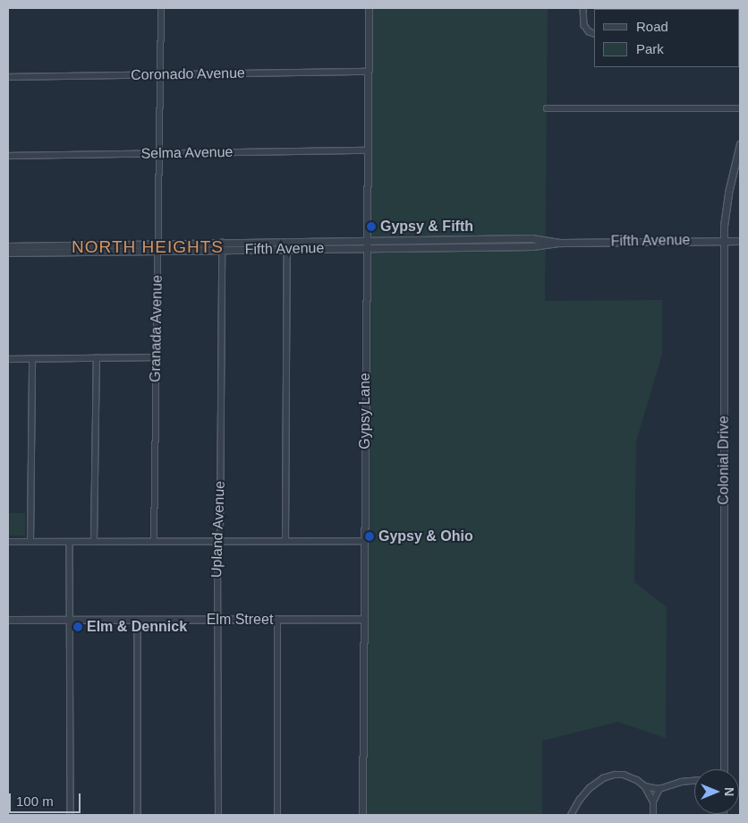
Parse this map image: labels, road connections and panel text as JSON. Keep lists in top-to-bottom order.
{
  "streets": {
    "street": [
      "Coronado Avenue",
      "Selma Avenue",
      "Fifth Avenue",
      "Granada Avenue",
      "Gypsy Lane",
      "Colonial Drive",
      "Upland Avenue",
      "Elm Street"
    ]
  },
  "crossings": [
    ["Coronado Avenue", "Granada Avenue"],
    ["Coronado Avenue", "Gypsy Lane"],
    ["Selma Avenue", "Granada Avenue"],
    ["Selma Avenue", "Gypsy Lane"],
    ["Fifth Avenue", "Granada Avenue"],
    ["Fifth Avenue", "Gypsy Lane"],
    ["Fifth Avenue", "Colonial Drive"],
    ["Fifth Avenue", "Upland Avenue"],
    ["Gypsy Lane", "Elm Street"],
    ["Upland Avenue", "Elm Street"]
  ],
  "districts": ["NORTH HEIGHTS"],
  "places": ["Gypsy & Fifth", "Gypsy & Ohio", "Elm & Dennick"],
  "legend": ["Road", "Park"],
  "scale_bar": "100 m",
  "north": "right"
}
